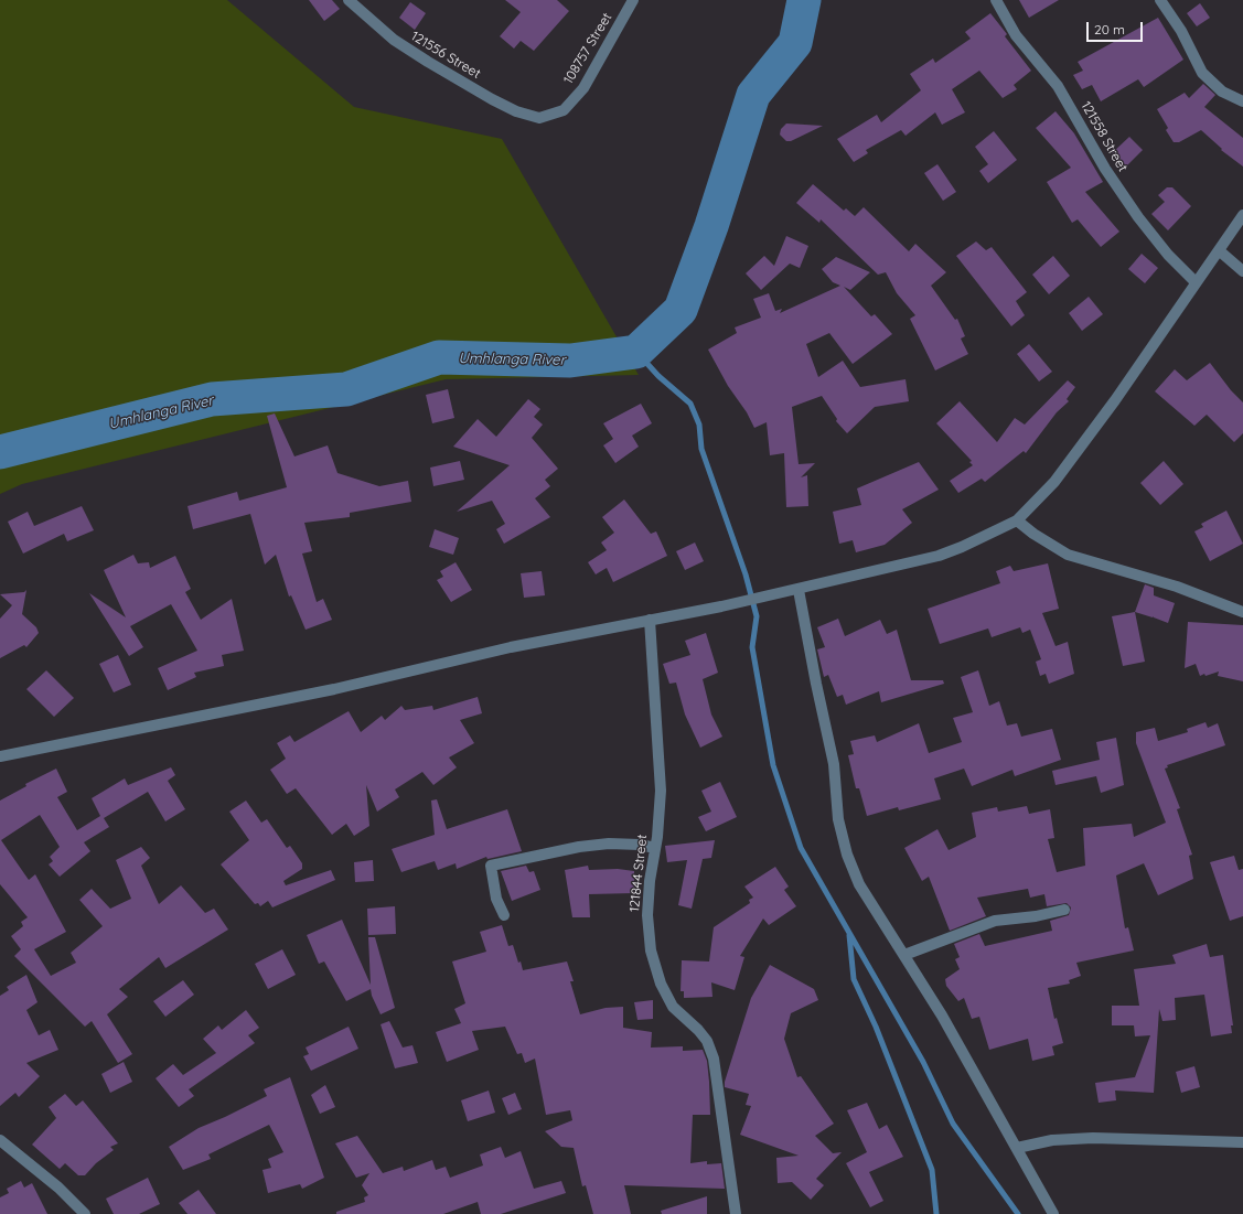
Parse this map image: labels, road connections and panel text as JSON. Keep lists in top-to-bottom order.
{
  "streets": {
    "street": [
      "108757 Street",
      "121556 Street",
      "121558 Street",
      "121844 Street"
    ]
  },
  "crossings": [
    ["108757 Street", "121556 Street"]
  ],
  "water": ["Umhlanga River"],
  "scale_bar": "20 m"
}
